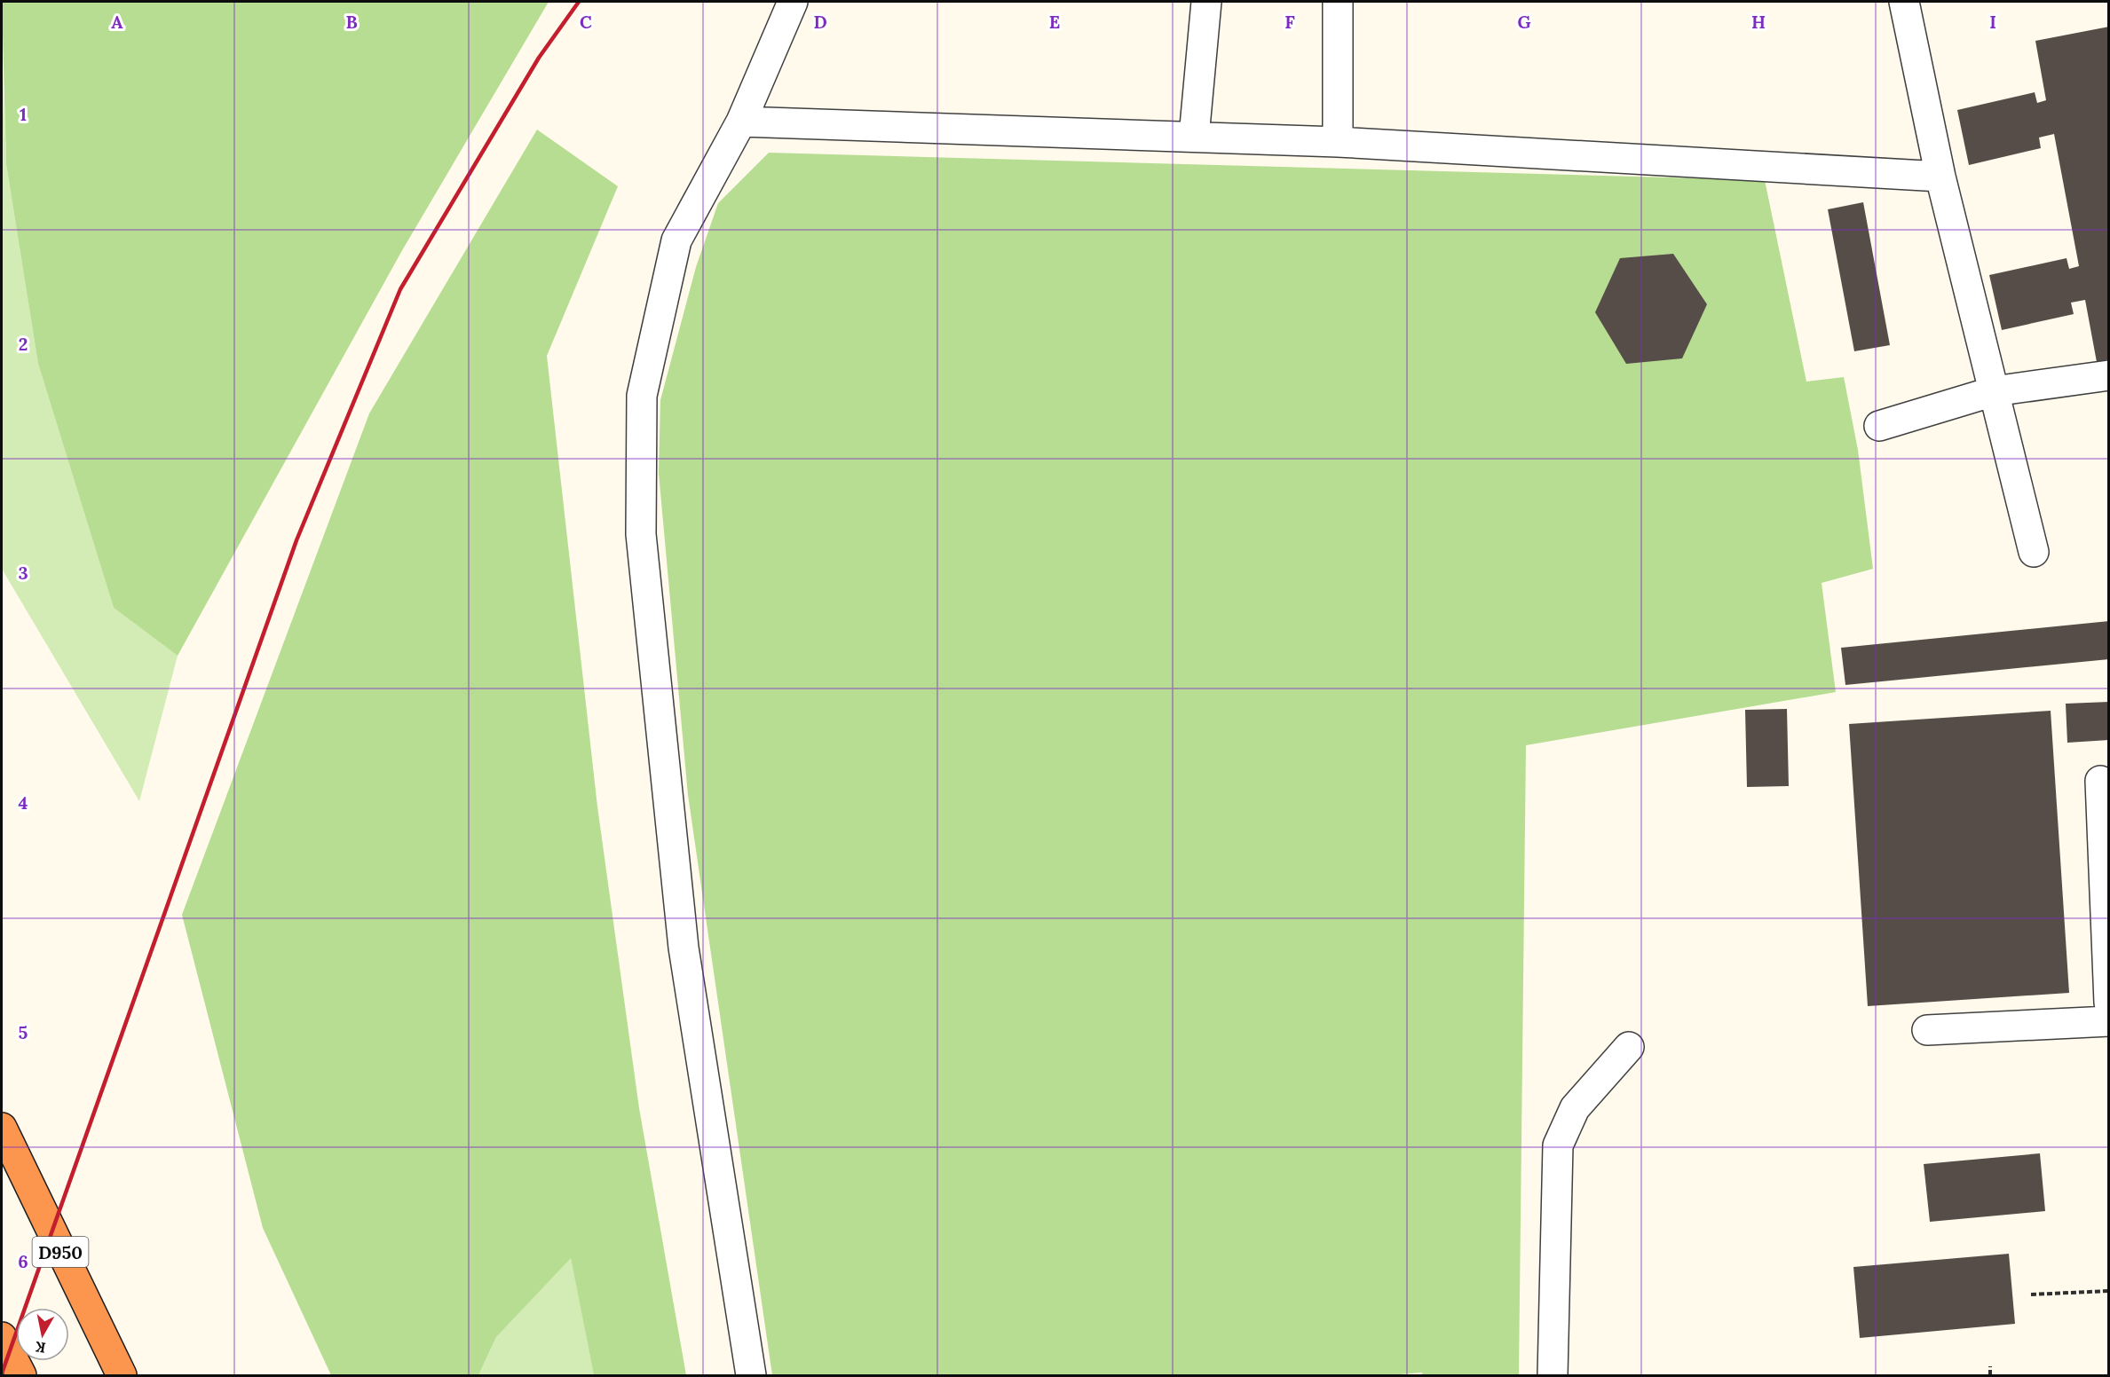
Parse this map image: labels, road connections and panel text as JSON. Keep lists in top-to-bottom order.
{
  "streets": {
    "highway": ["D950"]
  },
  "north": "bottom",
  "grid": {
    "columns": [
      "A",
      "B",
      "C",
      "D",
      "E",
      "F",
      "G",
      "H",
      "I"
    ],
    "rows": [
      "1",
      "2",
      "3",
      "4",
      "5",
      "6"
    ]
  }
}
